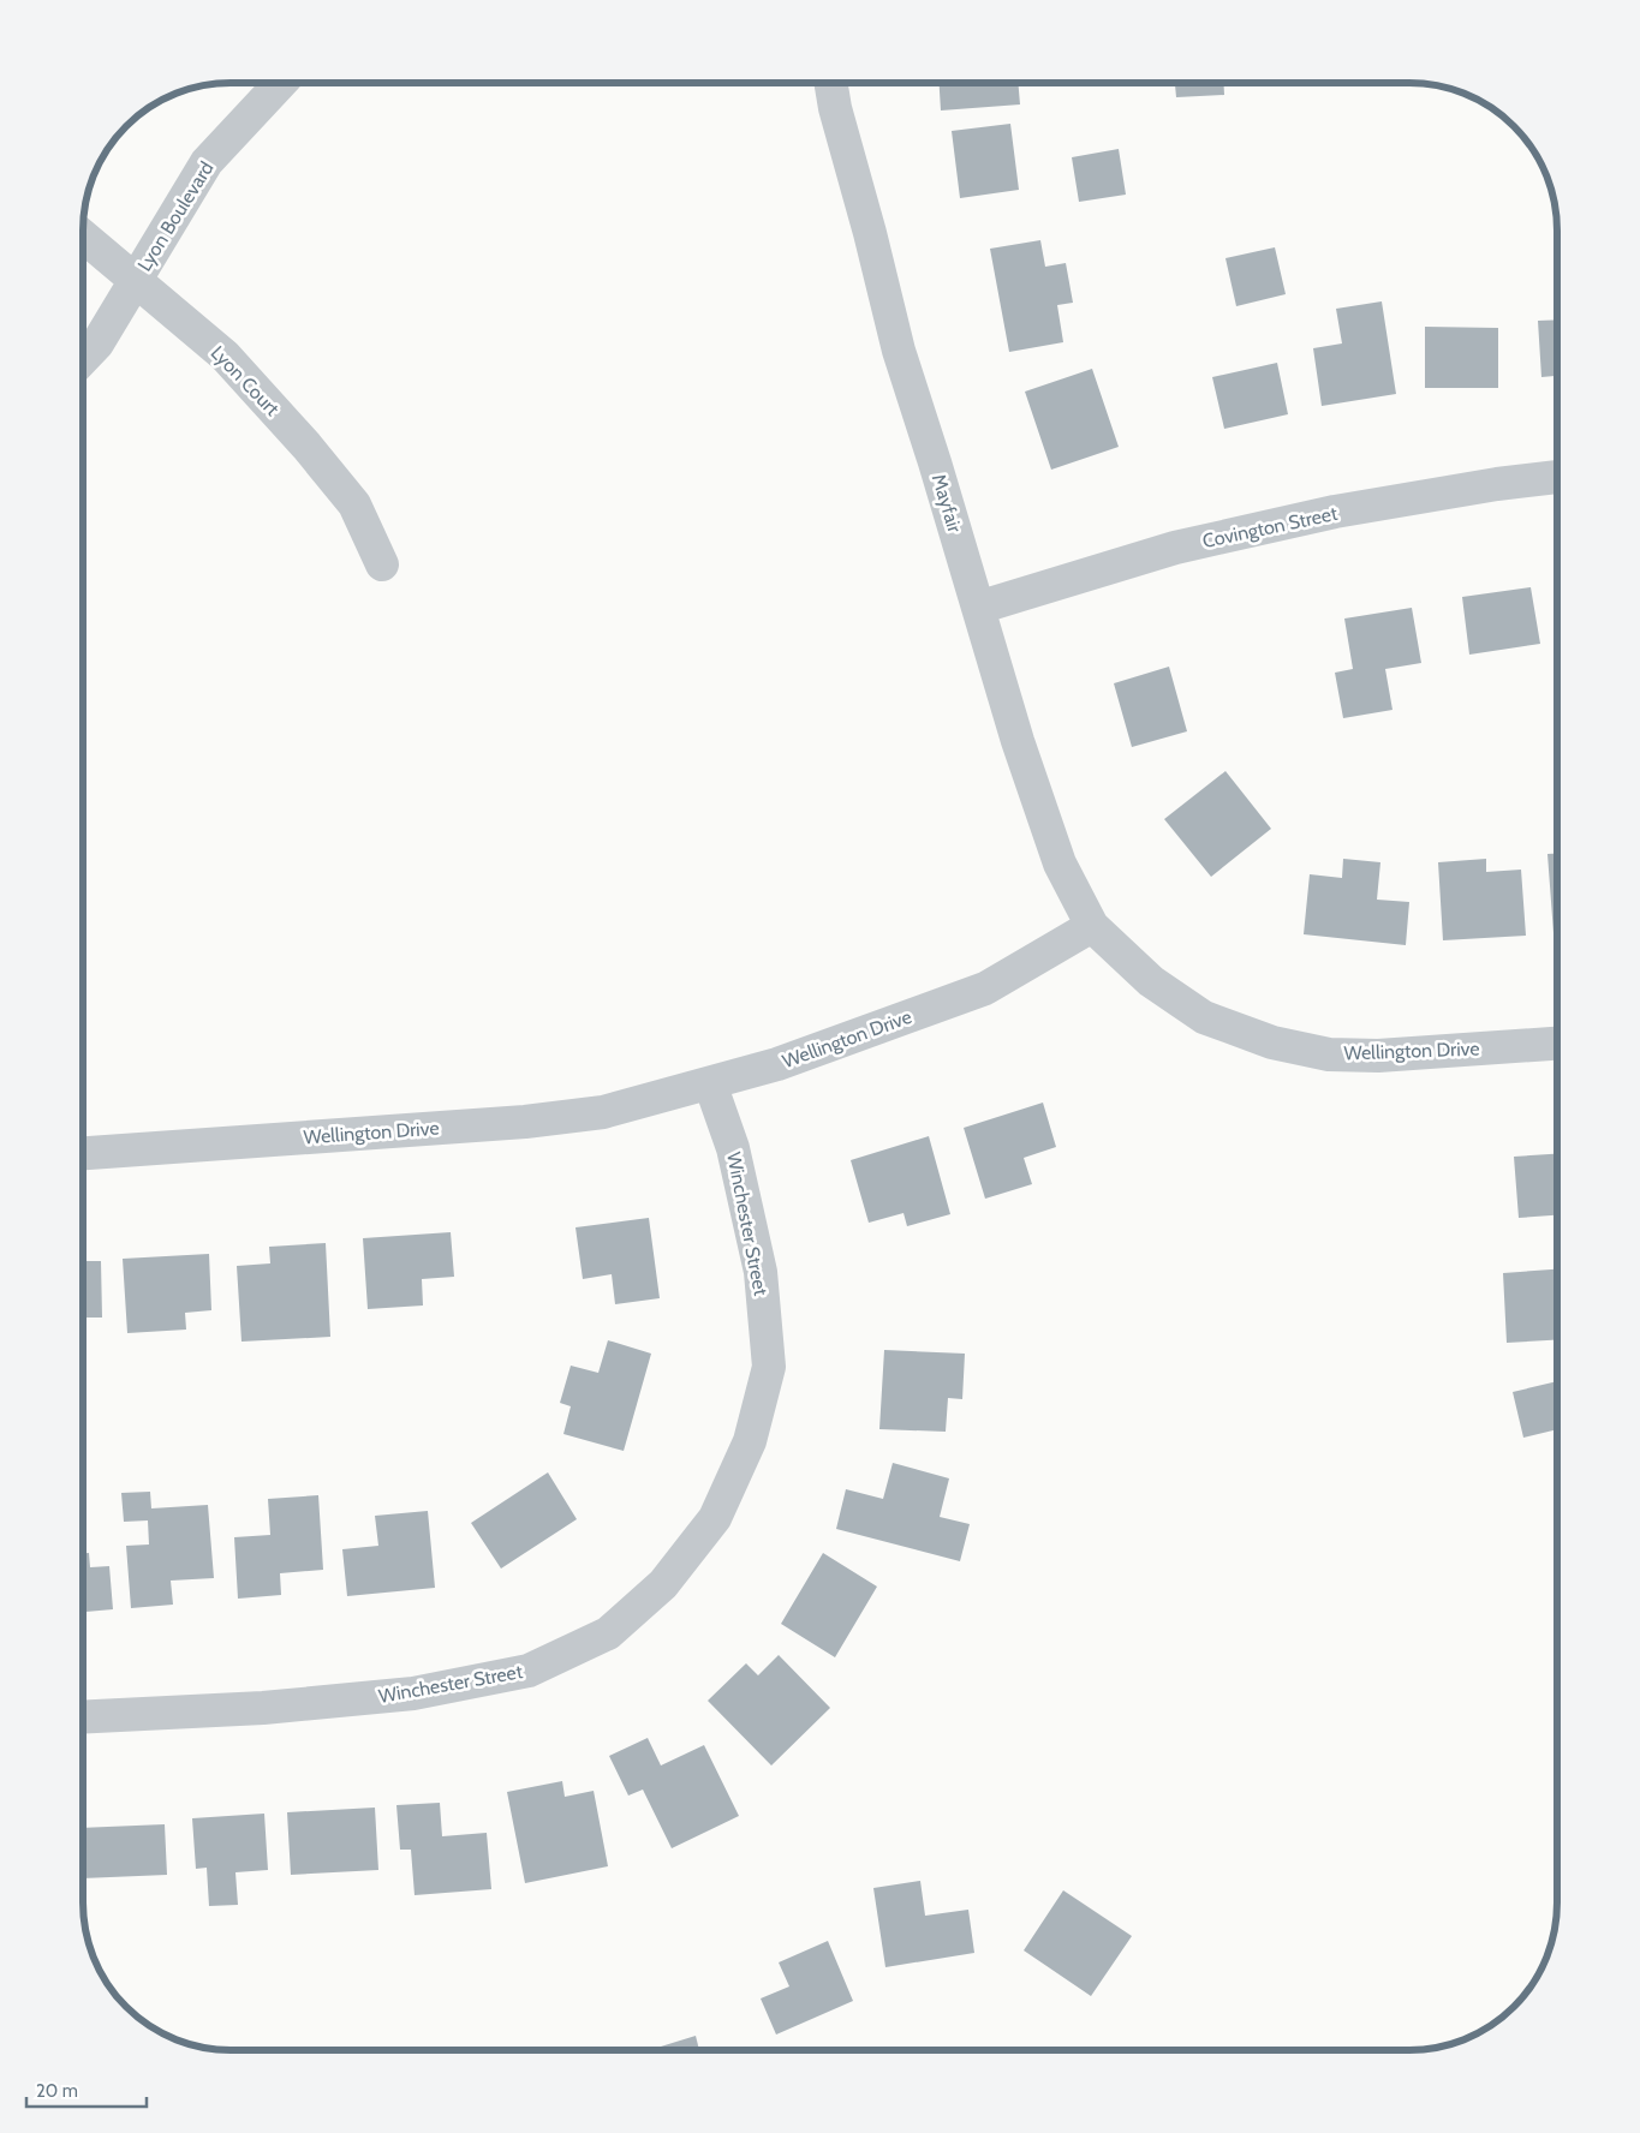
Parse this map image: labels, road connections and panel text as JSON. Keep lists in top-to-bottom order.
{
  "streets": {
    "street": [
      "Lyon Boulevard",
      "Lyon Court",
      "Mayfair",
      "Covington Street",
      "Wellington Drive",
      "Winchester Street"
    ]
  },
  "crossings": [
    ["Lyon Boulevard", "Lyon Court"],
    ["Mayfair", "Covington Street"],
    ["Mayfair", "Wellington Drive"],
    ["Wellington Drive", "Winchester Street"]
  ],
  "scale_bar": "20 m"
}
